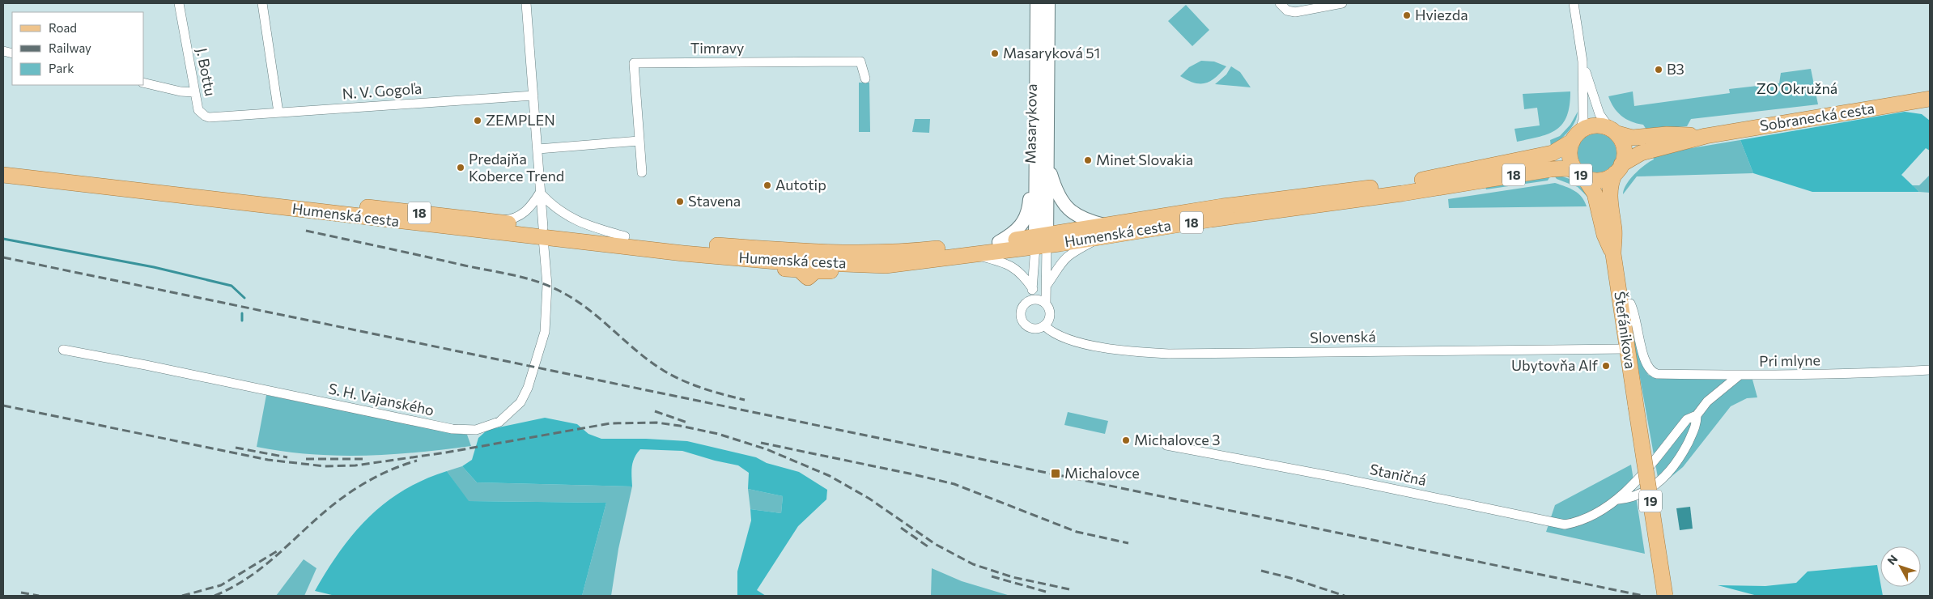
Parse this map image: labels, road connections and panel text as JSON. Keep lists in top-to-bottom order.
{
  "streets": {
    "main road": [
      "Sobranecká cesta",
      "Masarykova",
      "18",
      "19",
      "Humenská cesta",
      "Štefánikova"
    ],
    "street": [
      "Timravy",
      "J. Bottu",
      "N. V. Gogoľa",
      "Slovenská",
      "Pri mlyne",
      "S. H. Vajanského",
      "Staničná"
    ]
  },
  "crossings": [
    ["J. Bottu", "N. V. Gogoľa"],
    ["N. V. Gogoľa", "S. H. Vajanského"],
    ["Sobranecká cesta", "19"],
    ["Sobranecká cesta", "Humenská cesta"],
    ["Masarykova", "Humenská cesta"],
    ["19", "Humenská cesta"],
    ["19", "Štefánikova"],
    ["Humenská cesta", "S. H. Vajanského"],
    ["Štefánikova", "Slovenská"],
    ["Štefánikova", "Pri mlyne"],
    ["Pri mlyne", "Staničná"]
  ],
  "parks": ["ZO Okružná"],
  "places": {
    "other": [
      "Hviezda",
      "Masaryková 51",
      "B3",
      "ZEMPLEN",
      "Minet Slovakia",
      "Predajňa Koberce Trend",
      "Autotip",
      "Stavena",
      "Ubytovňa Alf",
      "Michalovce 3"
    ],
    "transit": ["Michalovce"]
  },
  "legend": ["Road", "Railway", "Park"],
  "north": "top left"
}
